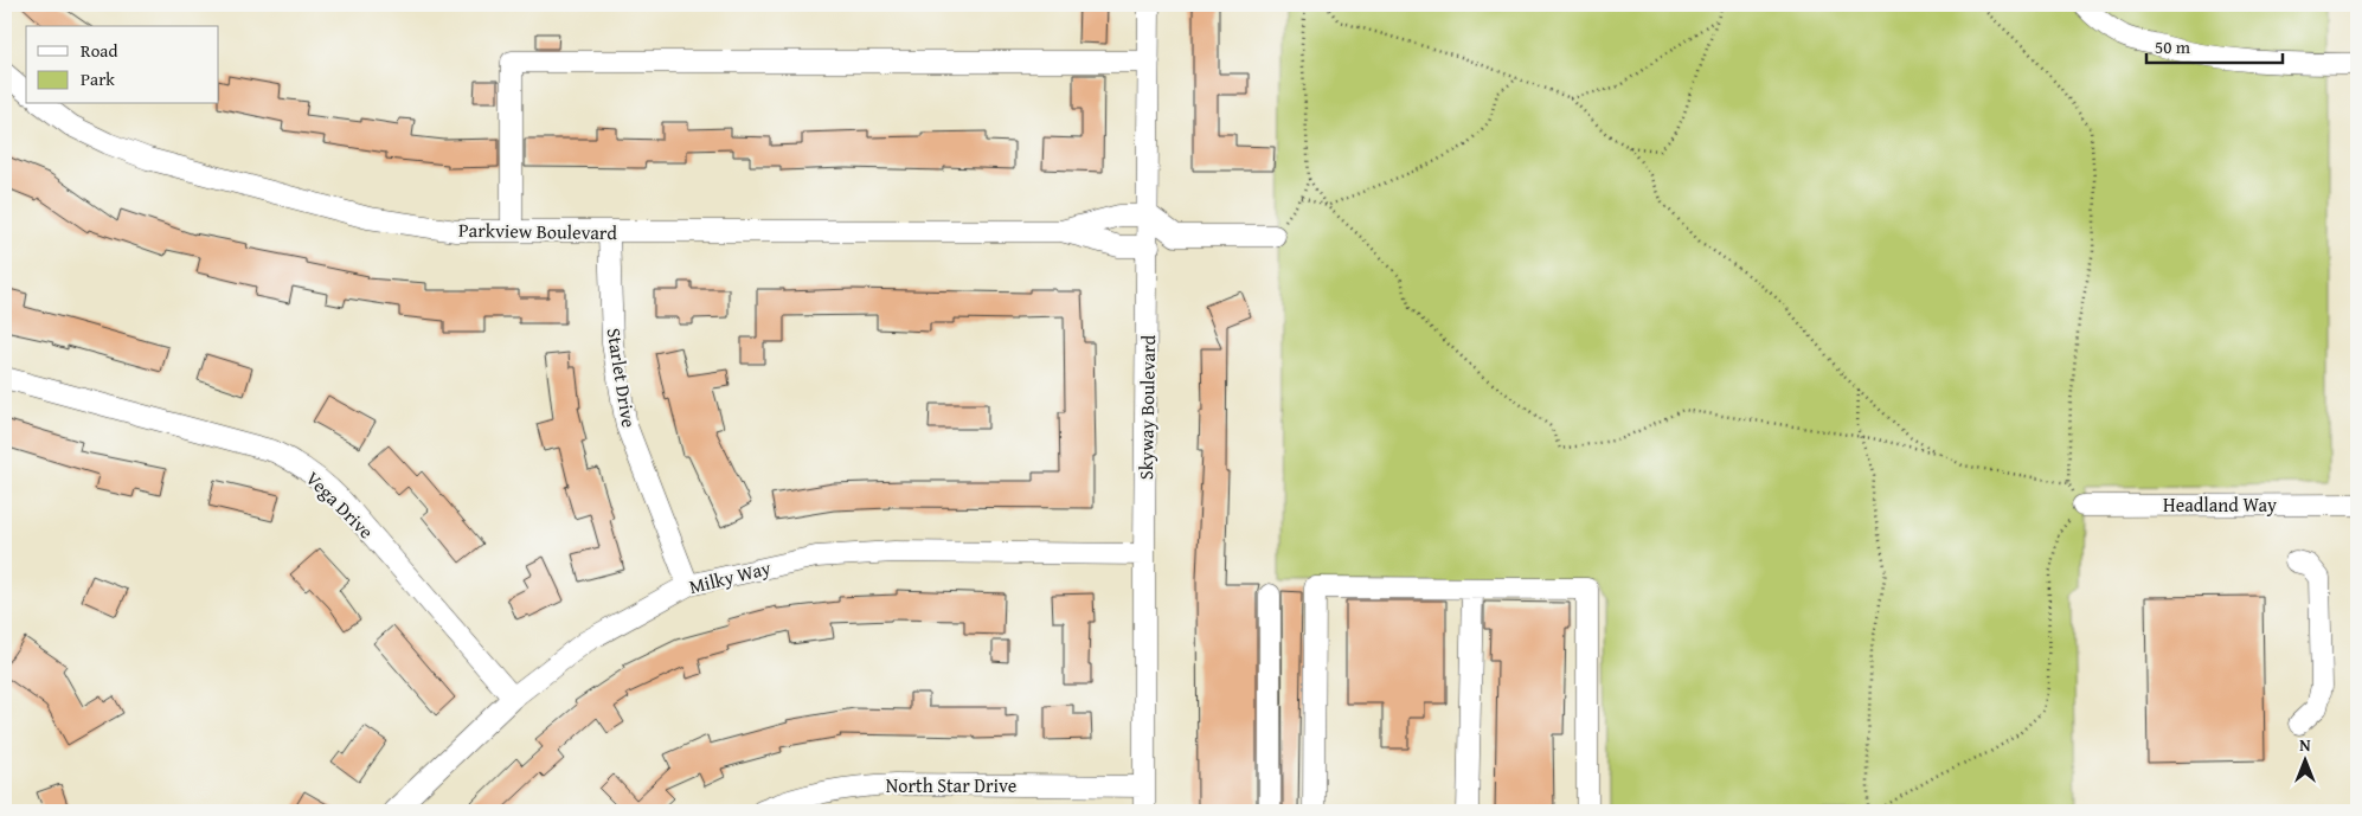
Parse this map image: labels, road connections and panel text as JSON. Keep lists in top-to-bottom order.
{
  "streets": {
    "street": [
      "Parkview Boulevard",
      "Starlet Drive",
      "Skyway Boulevard",
      "Vega Drive",
      "Headland Way",
      "Milky Way",
      "North Star Drive"
    ]
  },
  "crossings": [
    ["Parkview Boulevard", "Starlet Drive"],
    ["Parkview Boulevard", "Skyway Boulevard"],
    ["Starlet Drive", "Milky Way"],
    ["Skyway Boulevard", "Milky Way"],
    ["Skyway Boulevard", "North Star Drive"],
    ["Vega Drive", "Milky Way"]
  ],
  "legend": ["Road", "Park"],
  "scale_bar": "50 m",
  "north": "top"
}
